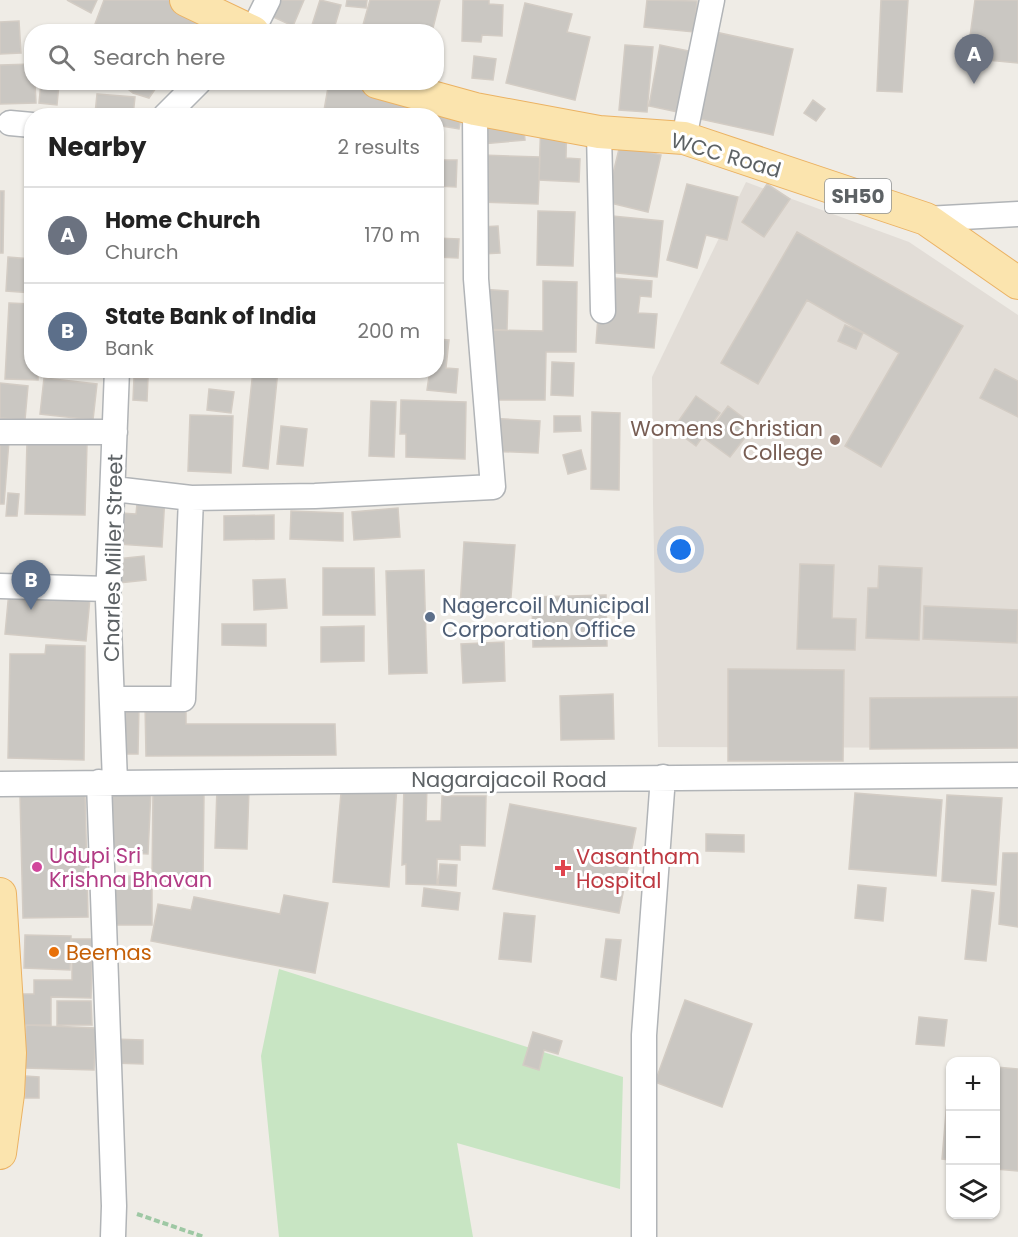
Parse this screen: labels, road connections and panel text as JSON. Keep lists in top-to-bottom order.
{
  "streets": {
    "main road": ["WCC Road", "SH50"],
    "street": ["Charles Miller Street", "Nagarajacoil Road"]
  },
  "crossings": [
    ["Charles Miller Street", "Nagarajacoil Road"]
  ],
  "places": {
    "other": [
      "Womens Christian College",
      "Nagercoil Municipal Corporation Office",
      "Udupi Sri Krishna Bhavan",
      "Beemas"
    ],
    "health": ["Vasantham Hospital"]
  },
  "page": {
    "search": "Search here",
    "pins": ["A", "B"],
    "heading": ["Nearby", "2 results"],
    "list": [
      {
        "mark": "A",
        "name": "Home Church",
        "note": "Church",
        "value": "170 m"
      },
      {
        "mark": "B",
        "name": "State Bank of India",
        "note": "Bank",
        "value": "200 m"
      }
    ],
    "map_buttons": ["+", "−"]
  }
}
